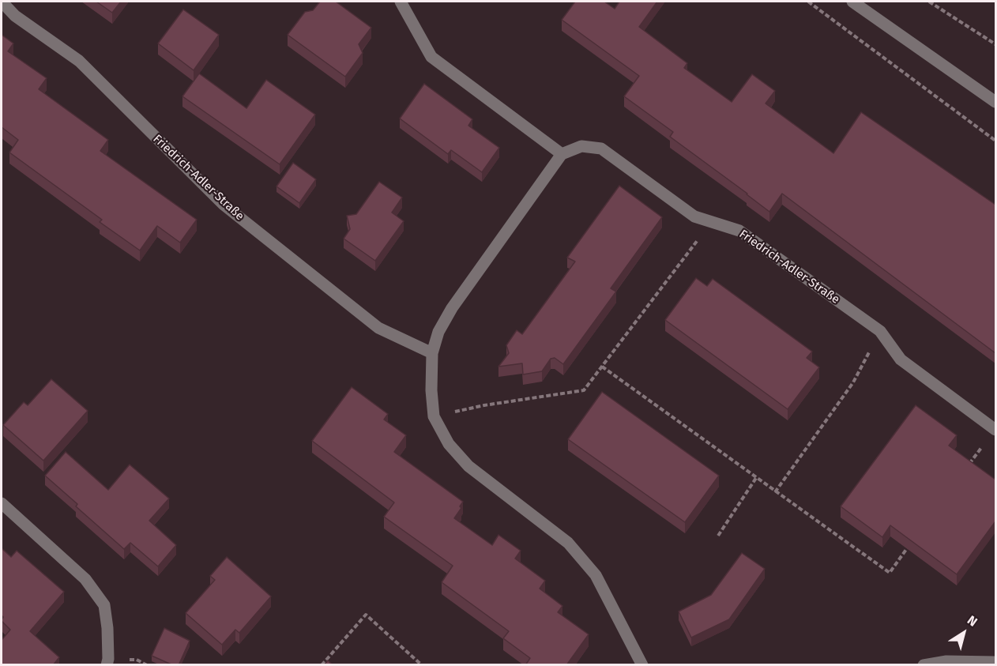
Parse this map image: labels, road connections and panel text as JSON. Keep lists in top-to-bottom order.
{
  "streets": {
    "street": ["Friedrich-Adler-Straße"]
  },
  "north": "top right"
}
